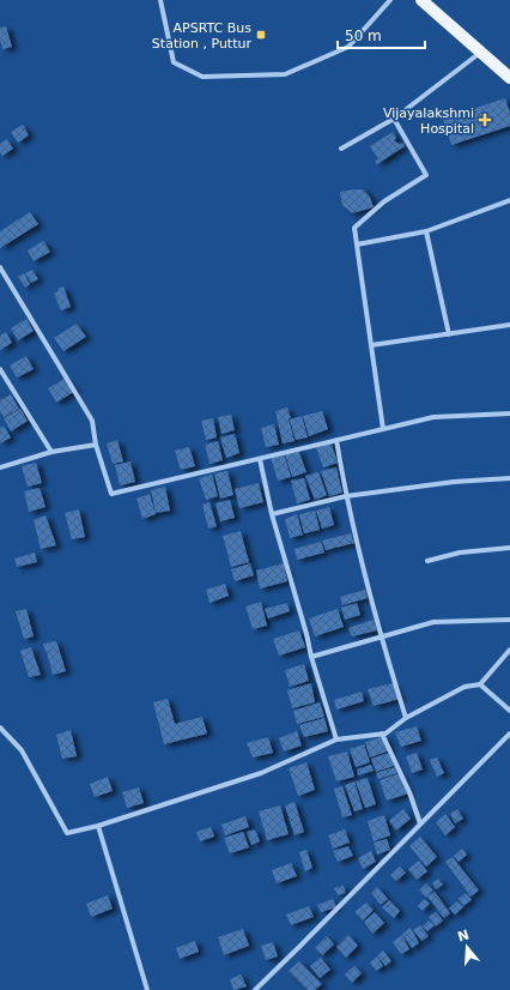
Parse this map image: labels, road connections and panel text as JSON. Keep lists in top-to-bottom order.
{
  "places": {
    "transit": ["APSRTC Bus Station , Puttur"],
    "health": ["Vijayalakshmi Hospital"]
  },
  "scale_bar": "50 m",
  "north": "top"
}
